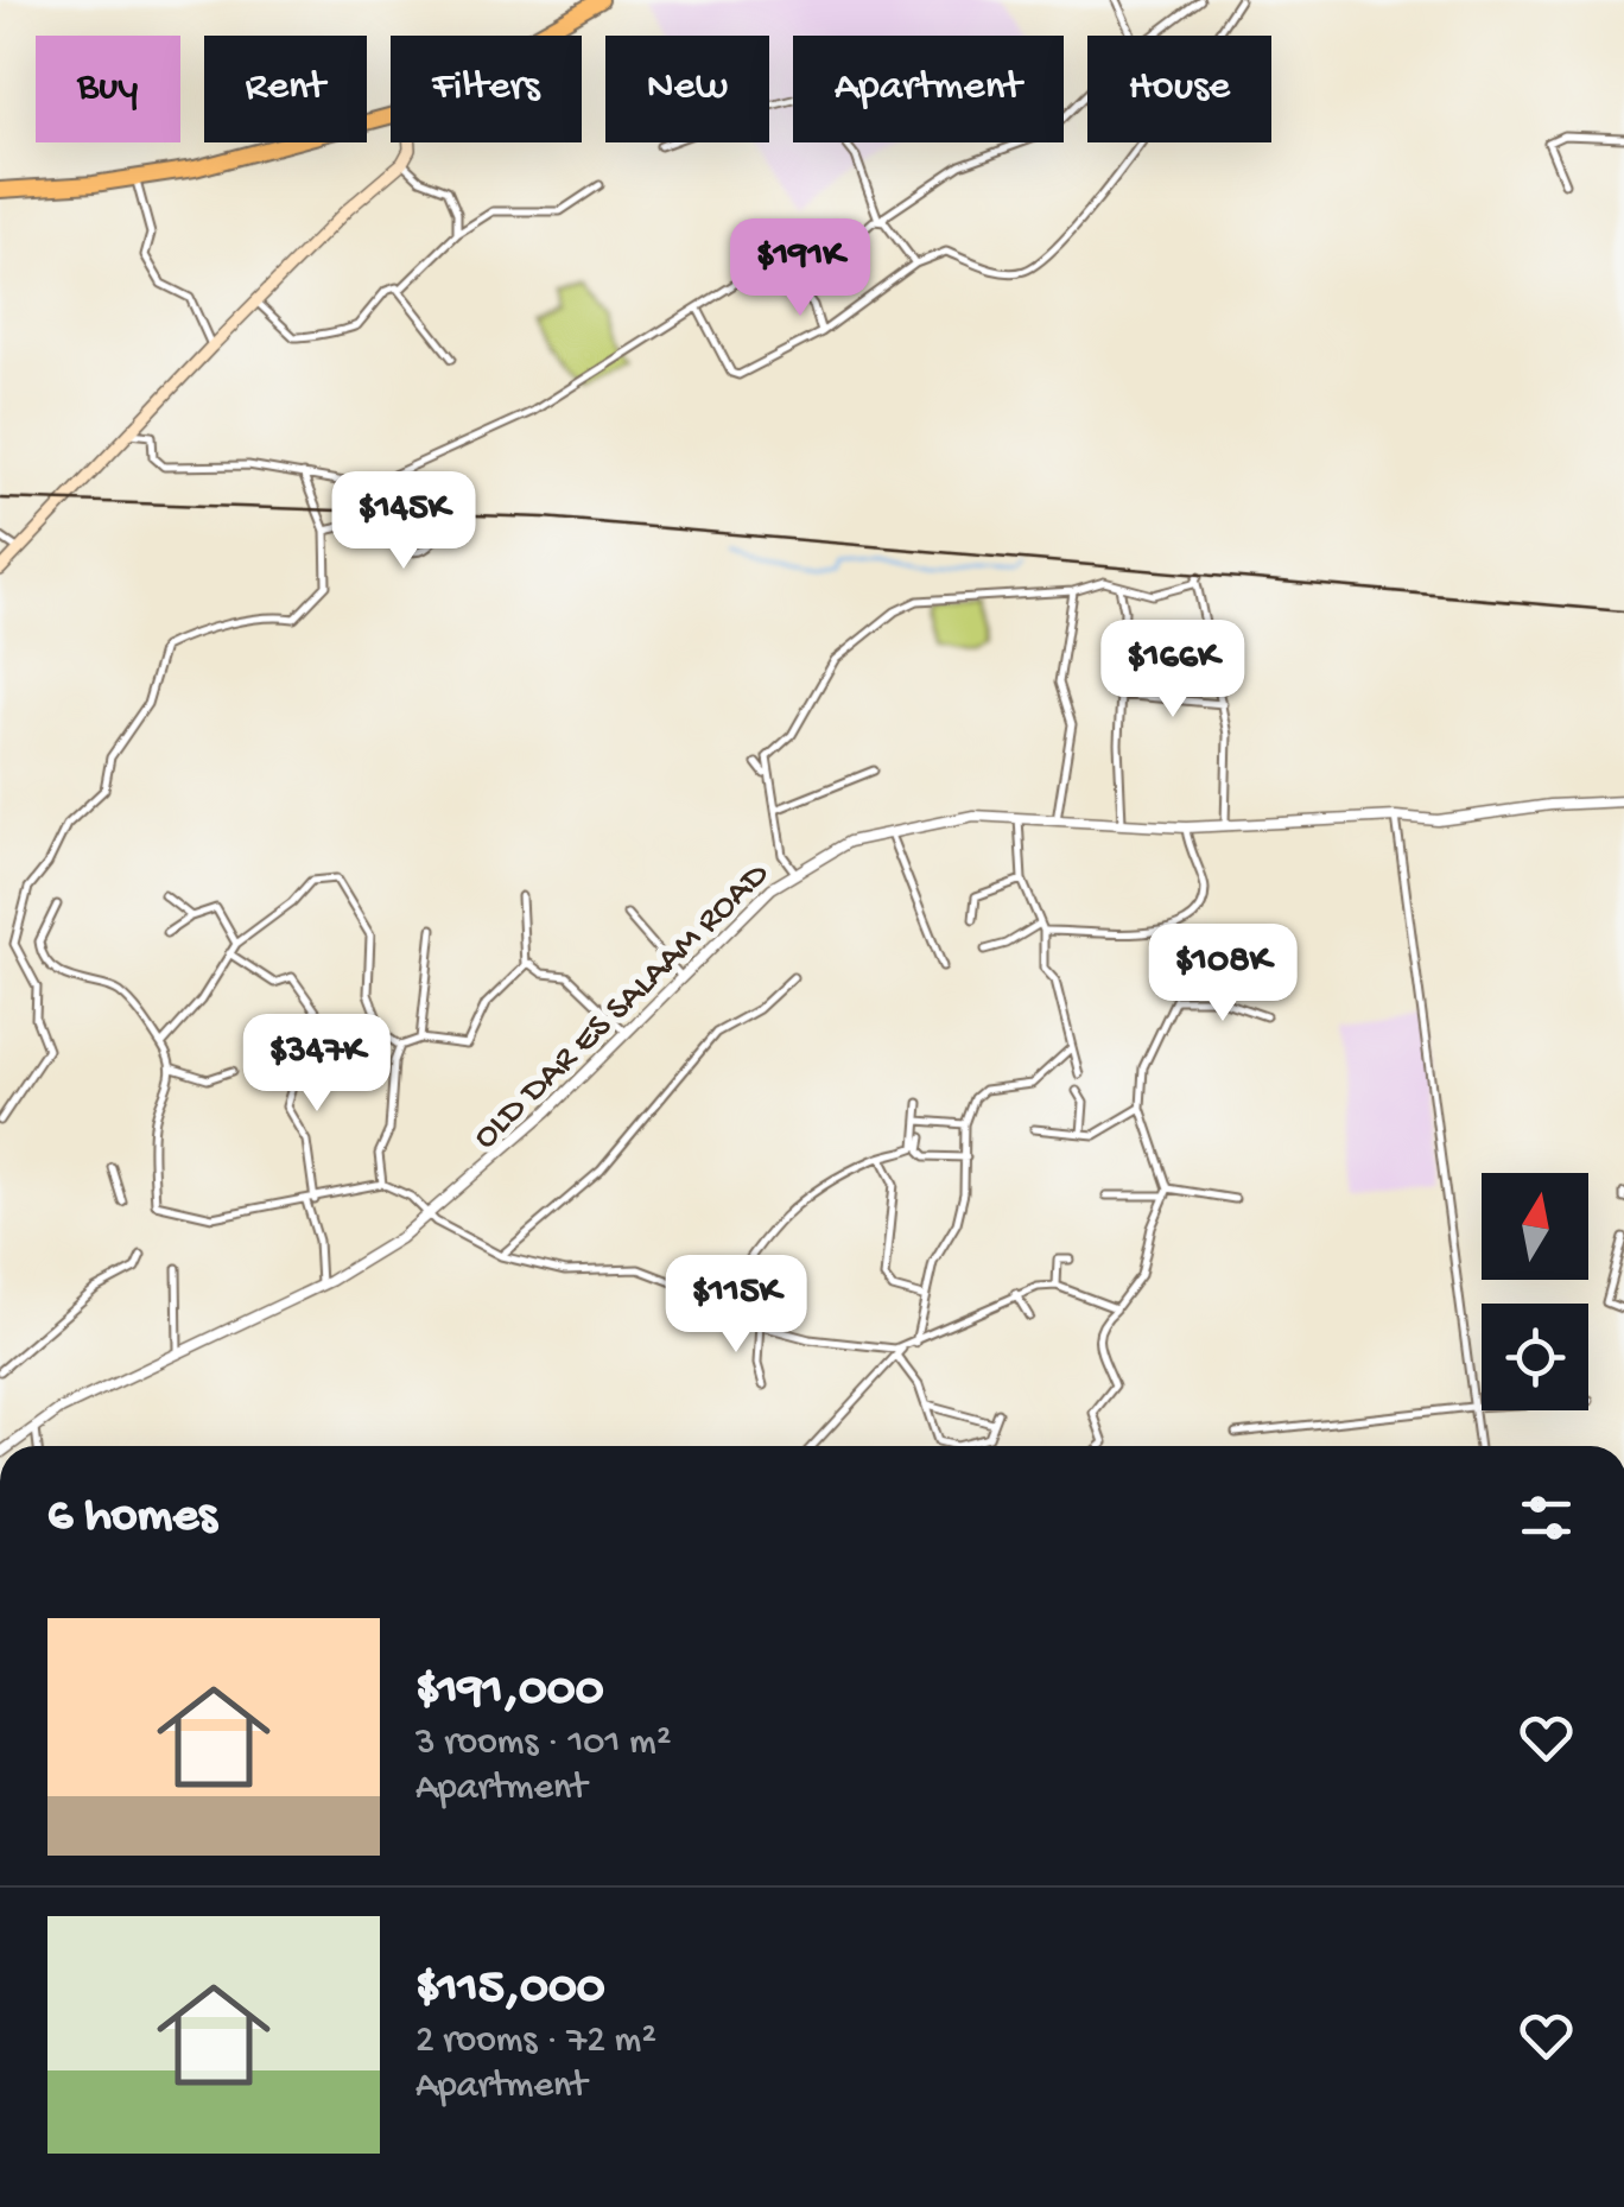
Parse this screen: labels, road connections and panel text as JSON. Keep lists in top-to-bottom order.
{
  "streets": {
    "street": ["OLD DAR ES SALAAM ROAD"]
  },
  "north": "top",
  "page": {
    "chip": [
      "Buy",
      "Rent",
      "Filters",
      "New",
      "Apartment",
      "House"
    ],
    "price": [
      "$191K",
      "$145K",
      "$166K",
      "$108K",
      "$347K",
      "$115K"
    ],
    "heading": "6 homes",
    "list": [
      {
        "name": "$191,000",
        "note": "3 rooms · 101 m² · Apartment"
      },
      {
        "name": "$115,000",
        "note": "2 rooms · 72 m² · Apartment"
      }
    ]
  }
}
